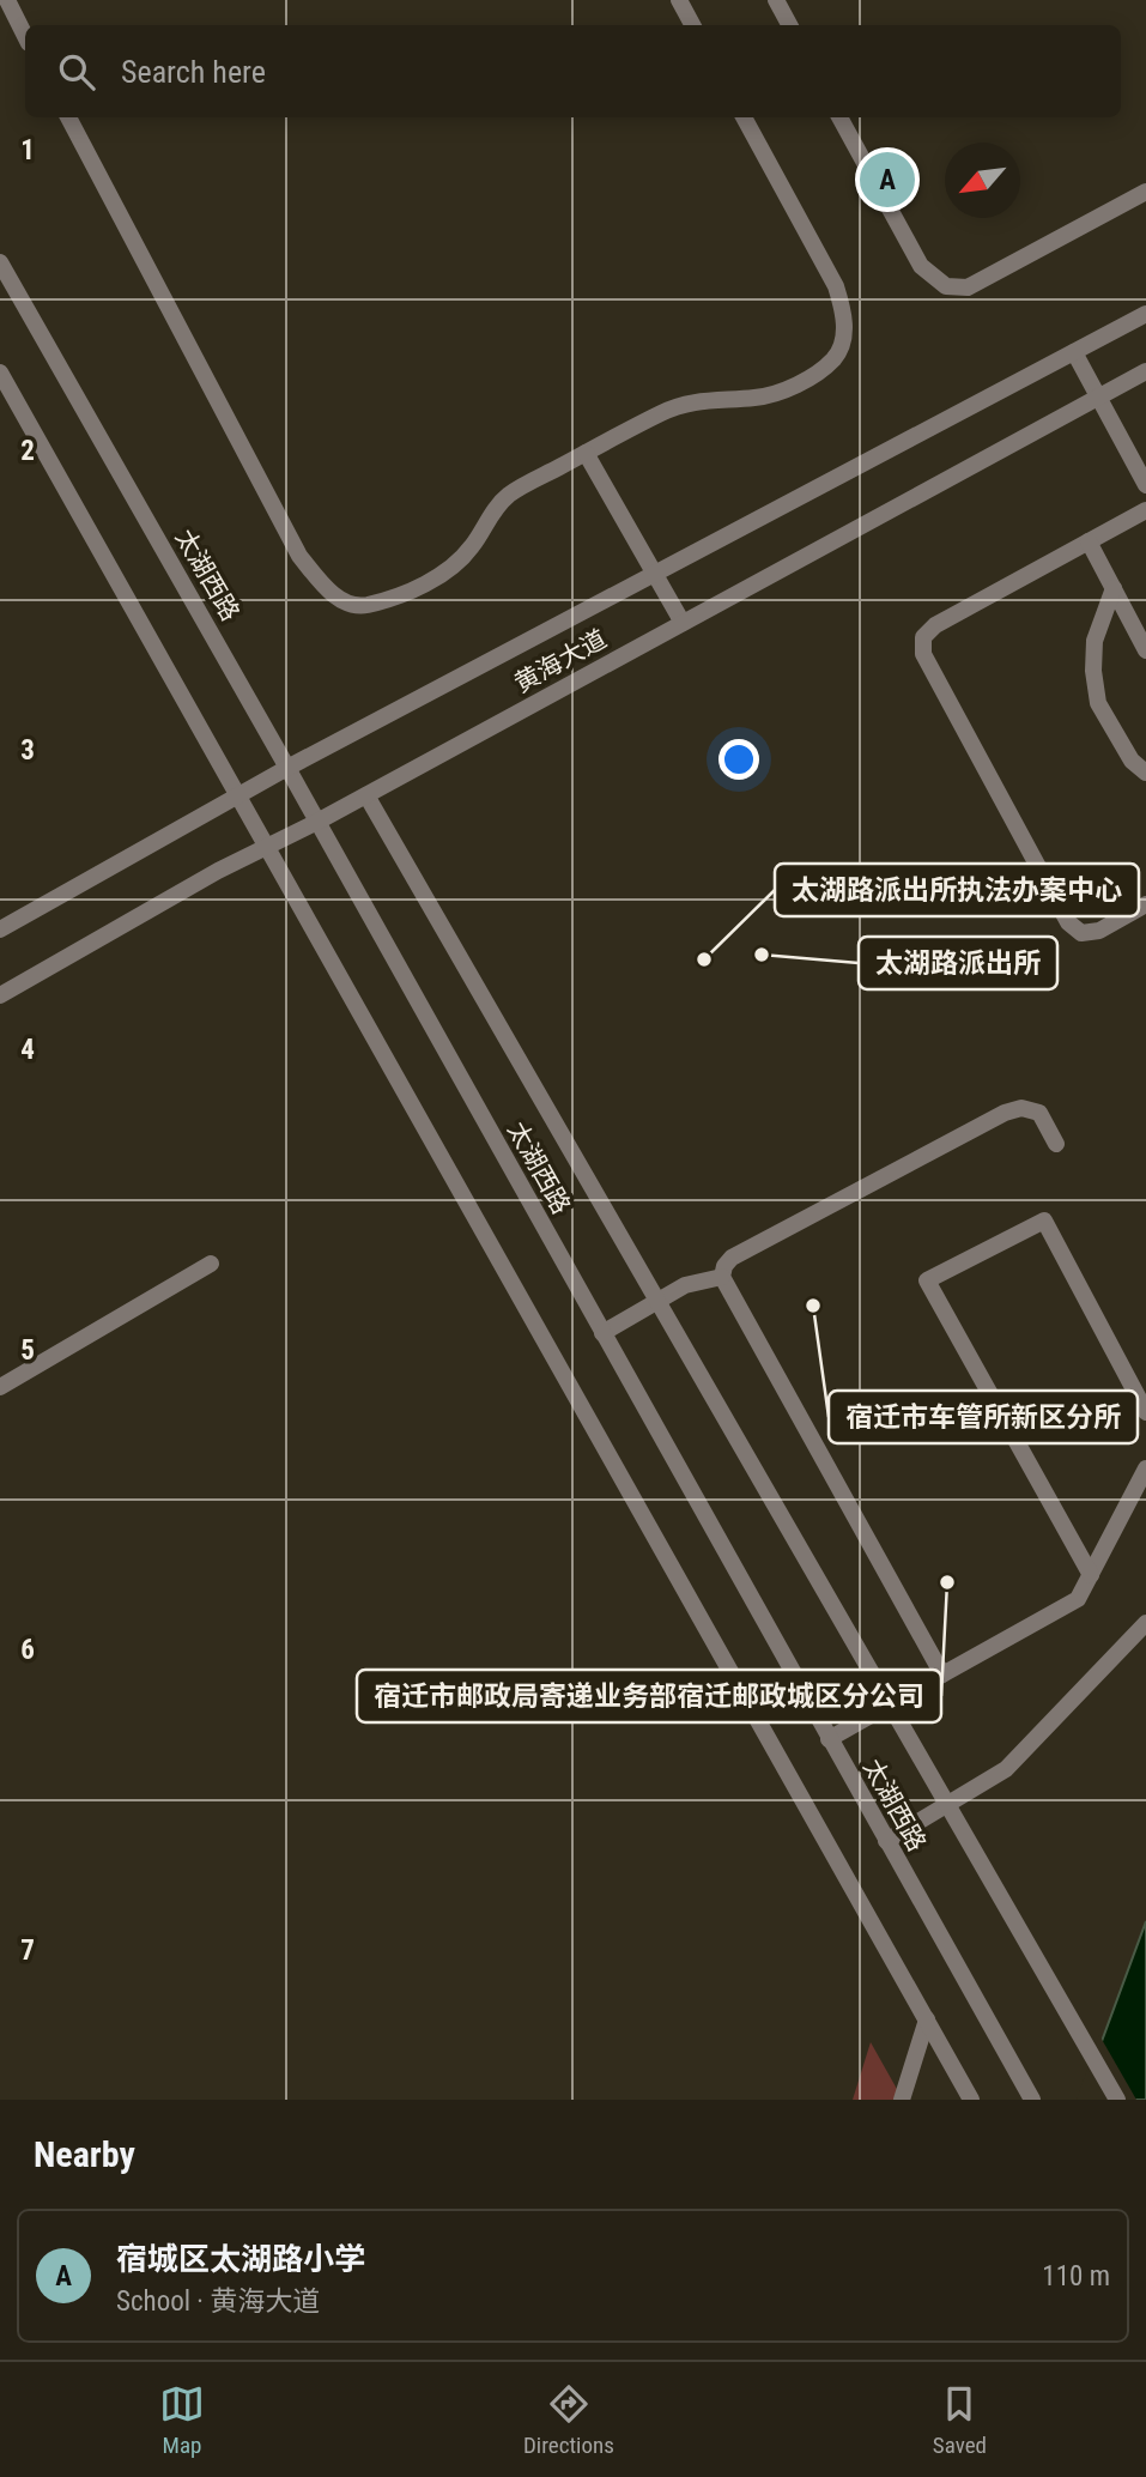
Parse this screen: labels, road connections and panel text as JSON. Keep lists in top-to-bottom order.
{
  "streets": {
    "street": ["太湖西路", "黄海大道"]
  },
  "crossings": [
    ["太湖西路", "黄海大道"]
  ],
  "places": [
    "太湖路派出所",
    "太湖路派出所执法办案中心",
    "宿迁市车管所新区分所",
    "宿迁市邮政局寄递业务部宿迁邮政城区分公司"
  ],
  "north": "bottom left",
  "page": {
    "search": "Search here",
    "pins": "A",
    "heading": "Nearby",
    "list": [
      {
        "mark": "A",
        "name": "宿城区太湖路小学",
        "note": "School · 黄海大道",
        "value": "110 m"
      }
    ],
    "nav": ["Map", "Directions", "Saved"]
  },
  "grid": {
    "rows": [
      "1",
      "2",
      "3",
      "4",
      "5",
      "6",
      "7"
    ]
  }
}
